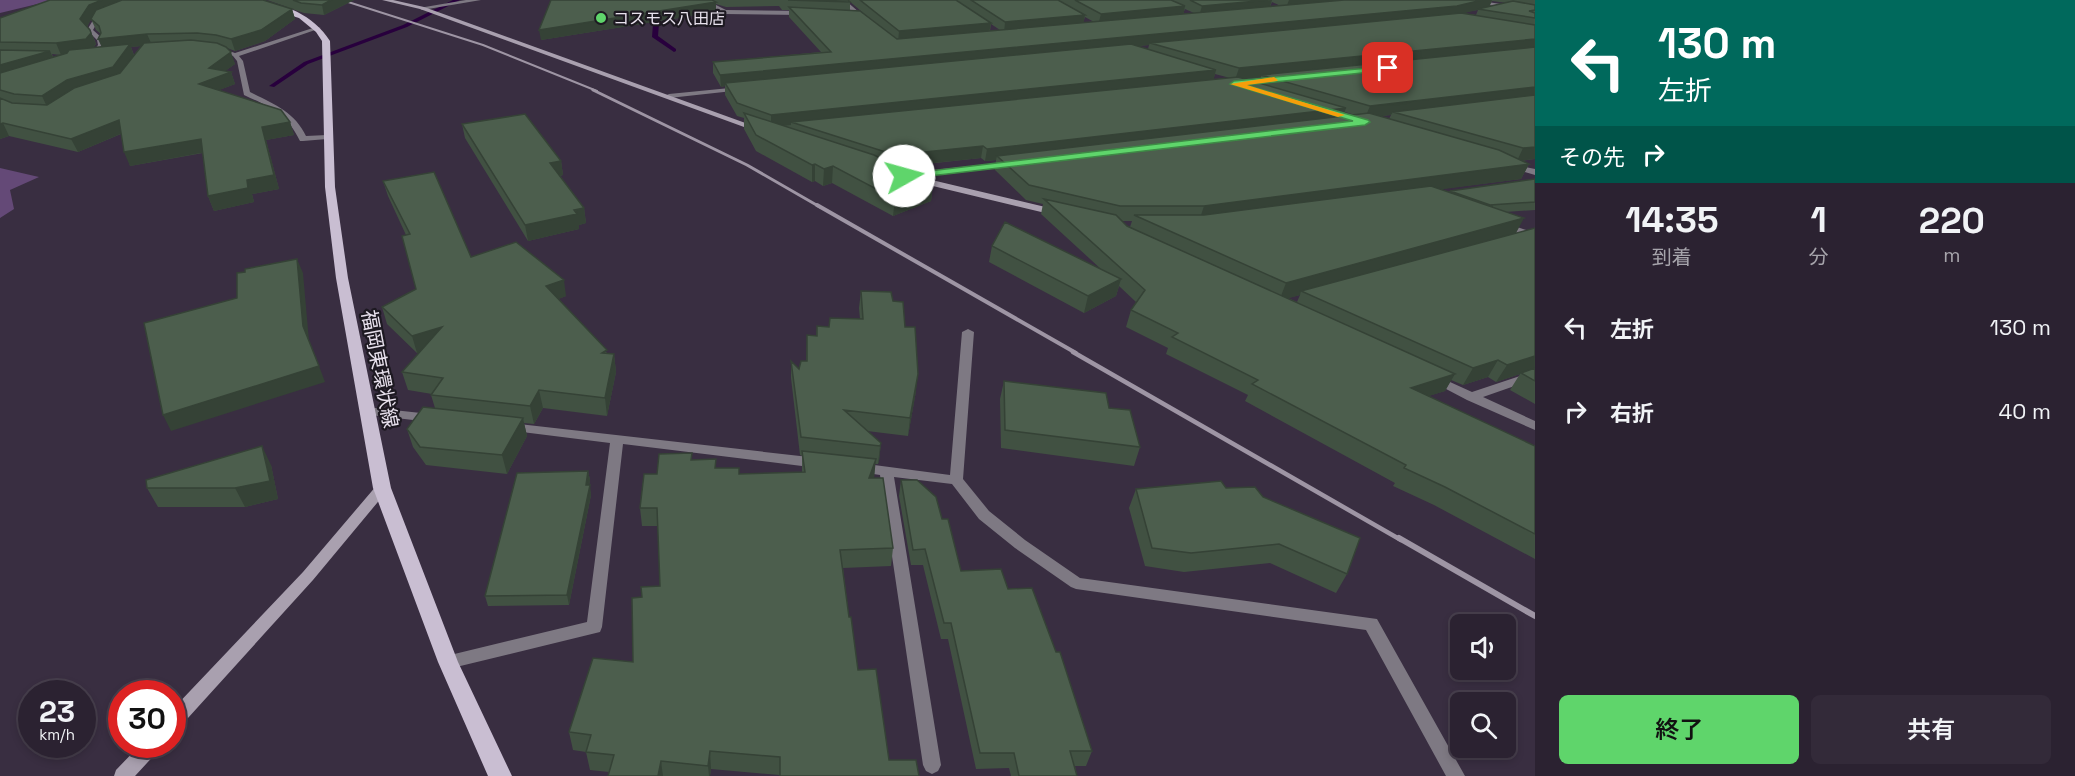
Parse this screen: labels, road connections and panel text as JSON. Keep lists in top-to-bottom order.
{
  "streets": {
    "main road": ["福岡東環状線"]
  },
  "places": ["コスモス八田店"],
  "page": {
    "turn": ["130 m", "左折"],
    "then": "その先",
    "eta": [
      "14:35",
      "到着",
      "1",
      "分",
      "220",
      "m"
    ],
    "list": [
      {
        "name": "左折",
        "value": "130 m"
      },
      {
        "name": "右折",
        "value": "40 m"
      }
    ],
    "speed": "23 km/h",
    "limit": "30",
    "buttons": ["終了", "共有"]
  }
}
